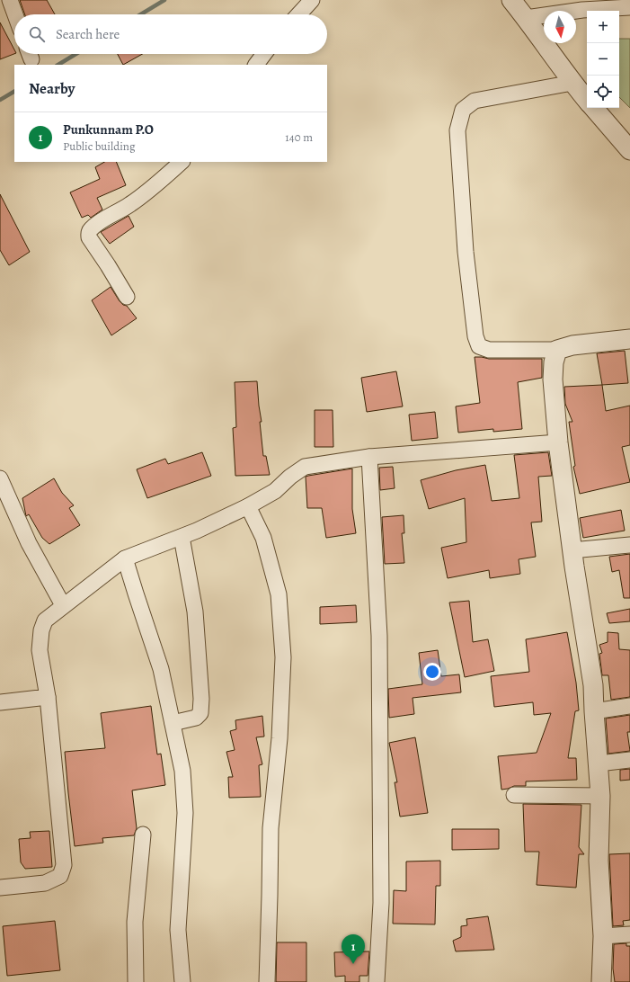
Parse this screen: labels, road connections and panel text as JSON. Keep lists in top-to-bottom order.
{
  "north": "bottom",
  "page": {
    "map_buttons": ["+", "−"],
    "search": "Search here",
    "heading": "Nearby",
    "list": [
      {
        "mark": "1",
        "name": "Punkunnam P.O",
        "note": "Public building",
        "value": "140 m"
      }
    ],
    "pins": "1"
  }
}
